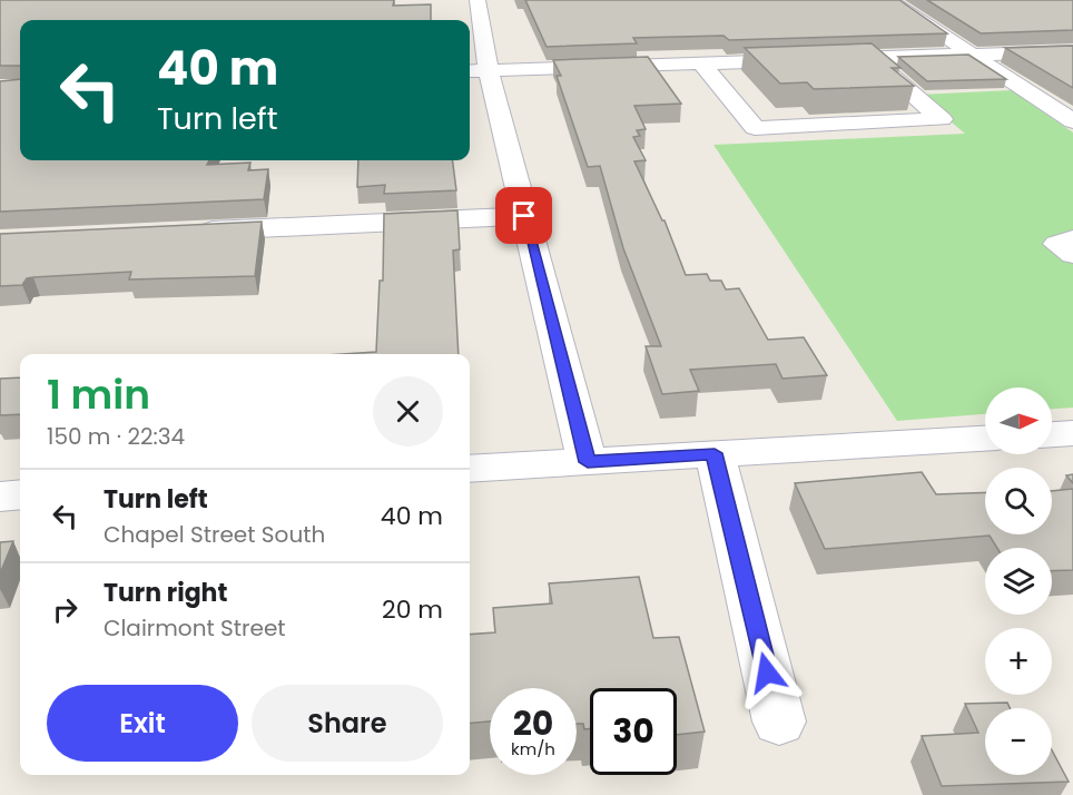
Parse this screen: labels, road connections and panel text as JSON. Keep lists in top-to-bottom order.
{
  "north": "right",
  "page": {
    "turn": ["40 m", "Turn left"],
    "heading": ["1 min", "150 m · 22:34"],
    "map_buttons": ["+", "−"],
    "list": [
      {
        "name": "Turn left",
        "note": "Chapel Street South",
        "value": "40 m"
      },
      {
        "name": "Turn right",
        "note": "Clairmont Street",
        "value": "20 m"
      }
    ],
    "buttons": ["Exit", "Share"],
    "speed": "20 km/h",
    "limit": "30"
  }
}
